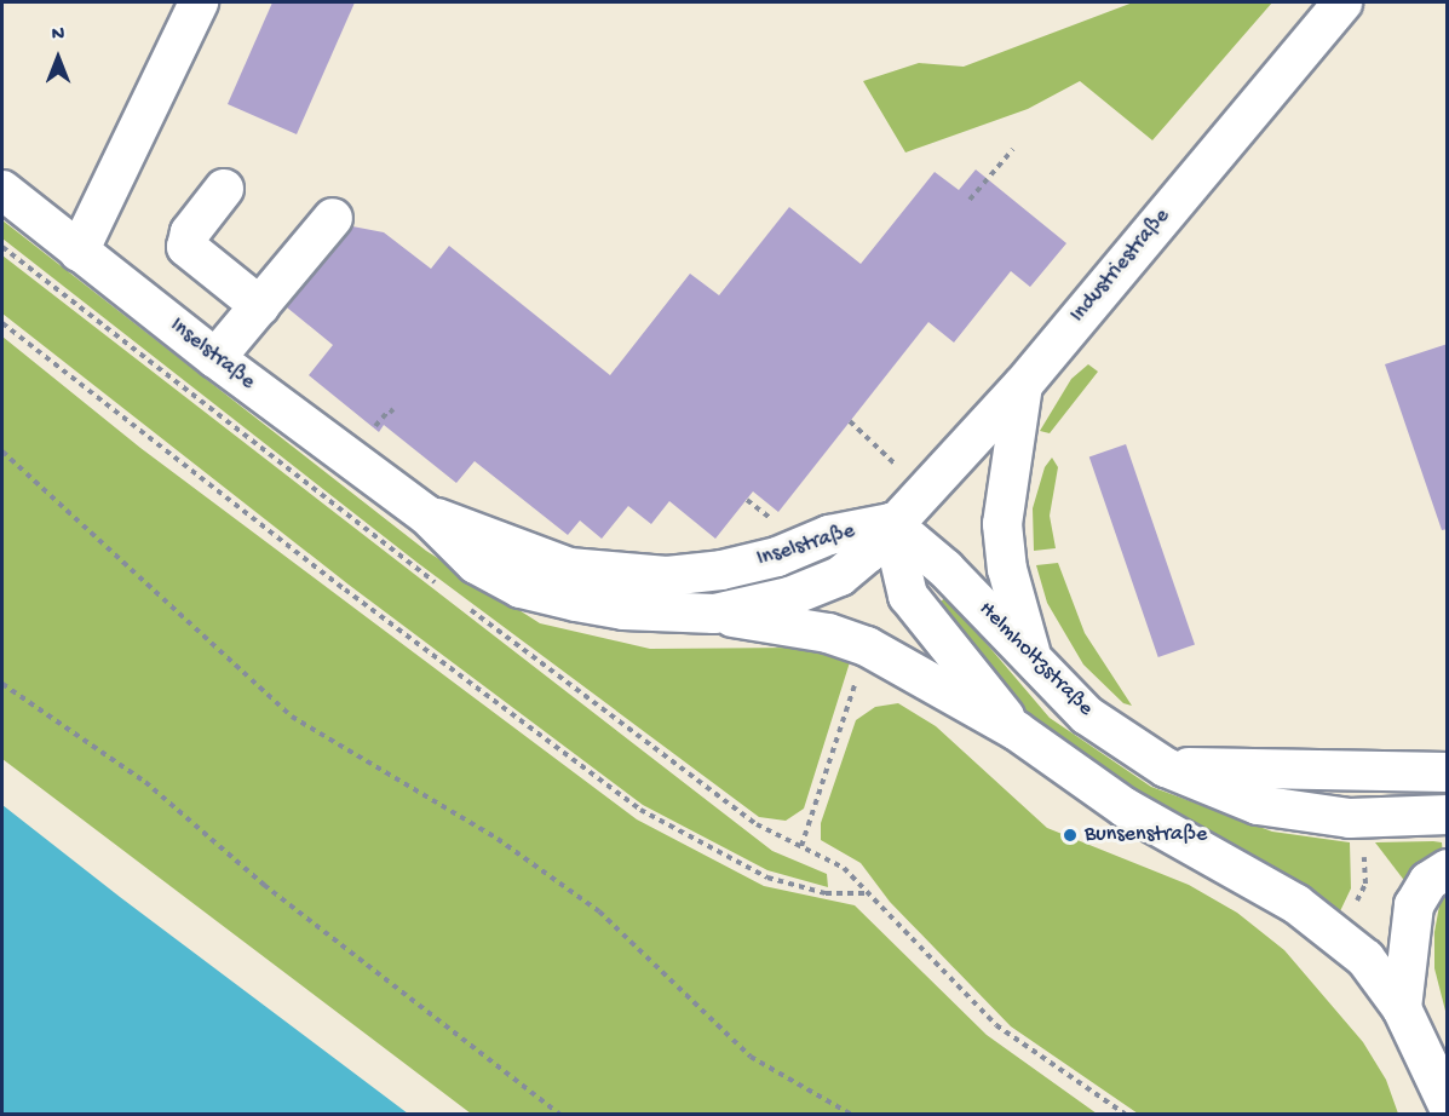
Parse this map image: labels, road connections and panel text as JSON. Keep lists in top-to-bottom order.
{
  "streets": {
    "street": ["Industriestraße", "Inselstraße", "Helmholtzstraße"]
  },
  "crossings": [
    ["Industriestraße", "Inselstraße"],
    ["Industriestraße", "Helmholtzstraße"],
    ["Inselstraße", "Helmholtzstraße"]
  ],
  "places": ["Bunsenstraße"],
  "north": "top"
}
